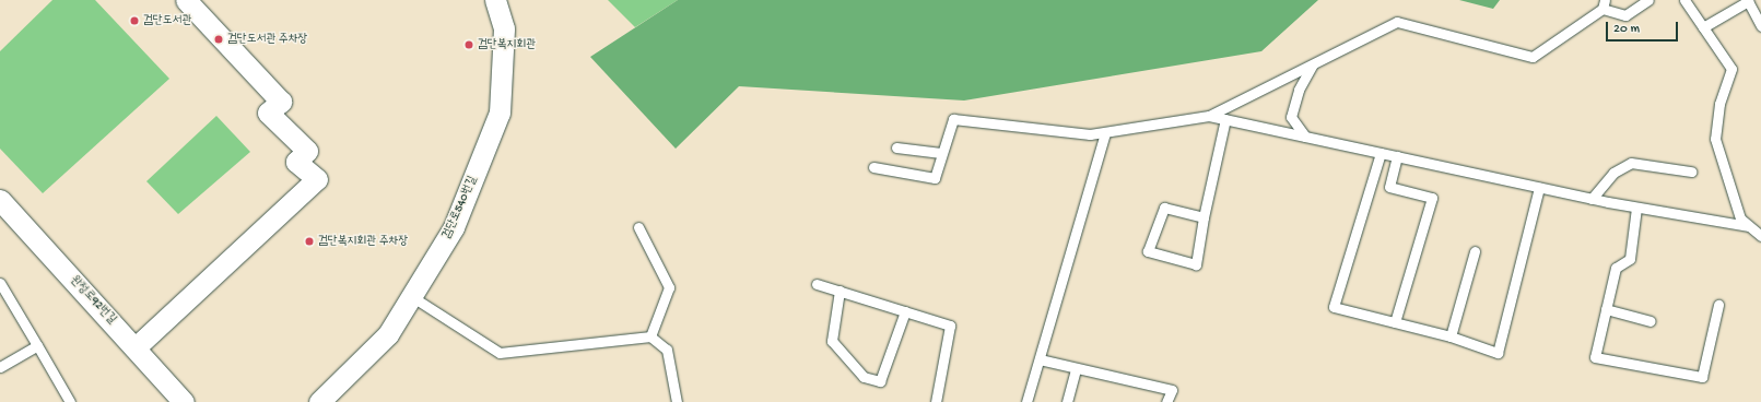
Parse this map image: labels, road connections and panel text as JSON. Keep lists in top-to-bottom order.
{
  "streets": {
    "street": ["검단로540번길", "완정로92번길"]
  },
  "places": [
    "검단도서관",
    "검단도서관 주차장",
    "검단복지회관",
    "검단복지회관 주차장"
  ],
  "scale_bar": "20 m"
}
